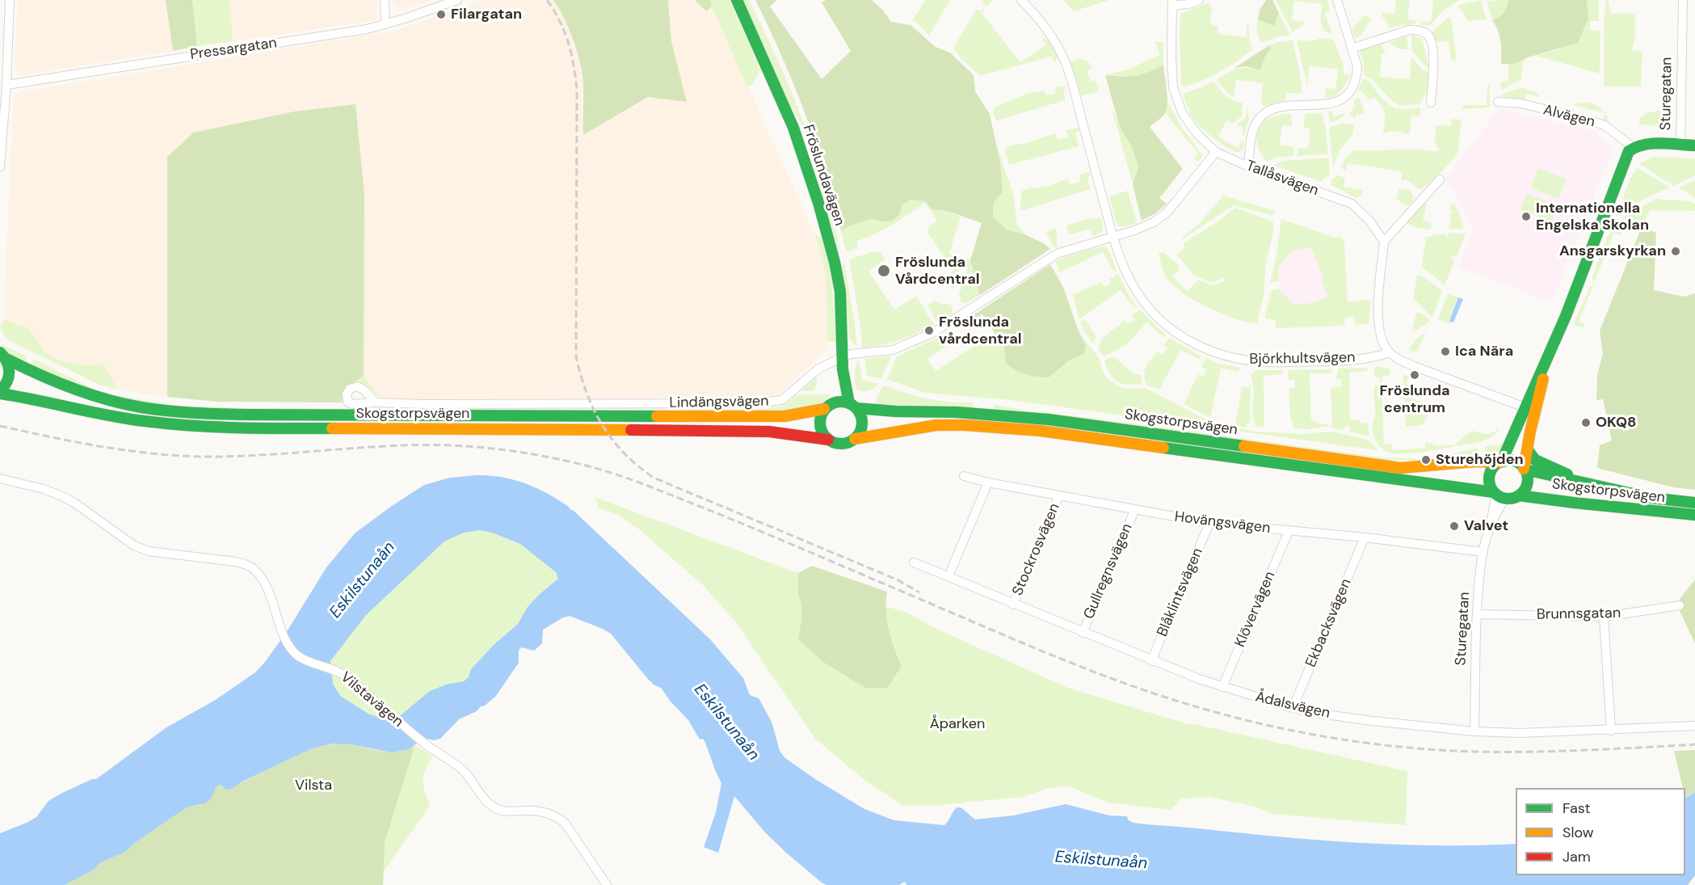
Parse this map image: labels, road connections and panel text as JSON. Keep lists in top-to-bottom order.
{
  "streets": {
    "main road": ["Sturegatan", "Fröslundavägen", "Skogstorpsvägen"],
    "street": [
      "Pressargatan",
      "Alvägen",
      "Tallåsvägen",
      "Björkhultsvägen",
      "Lindängsvägen",
      "Hovängsvägen",
      "Stockrosvägen",
      "Gullregnsvägen",
      "Blåklintsvägen",
      "Klövervägen",
      "Brunnsgatan",
      "Ekbacksvägen",
      "Vilstavägen",
      "Ådalsvägen"
    ]
  },
  "crossings": [
    ["Sturegatan", "Alvägen"],
    ["Sturegatan", "Skogstorpsvägen"],
    ["Sturegatan", "Hovängsvägen"],
    ["Sturegatan", "Brunnsgatan"],
    ["Sturegatan", "Ådalsvägen"],
    ["Fröslundavägen", "Lindängsvägen"],
    ["Fröslundavägen", "Skogstorpsvägen"],
    ["Tallåsvägen", "Lindängsvägen"],
    ["Björkhultsvägen", "Lindängsvägen"],
    ["Hovängsvägen", "Stockrosvägen"],
    ["Hovängsvägen", "Gullregnsvägen"],
    ["Hovängsvägen", "Blåklintsvägen"],
    ["Hovängsvägen", "Klövervägen"],
    ["Hovängsvägen", "Ekbacksvägen"],
    ["Stockrosvägen", "Ådalsvägen"],
    ["Gullregnsvägen", "Ådalsvägen"],
    ["Blåklintsvägen", "Ådalsvägen"],
    ["Klövervägen", "Ådalsvägen"],
    ["Ekbacksvägen", "Ådalsvägen"]
  ],
  "water": ["Eskilstunaån"],
  "parks": ["Åparken", "Vilsta"],
  "places": [
    "Filargatan",
    "Internationella Engelska Skolan",
    "Ansgarskyrkan",
    "Fröslunda Vårdcentral",
    "Fröslunda vårdcentral",
    "Ica Nära",
    "Fröslunda centrum",
    "OKQ8",
    "Sturehöjden",
    "Valvet"
  ],
  "legend": ["Fast", "Slow", "Jam"]
}
